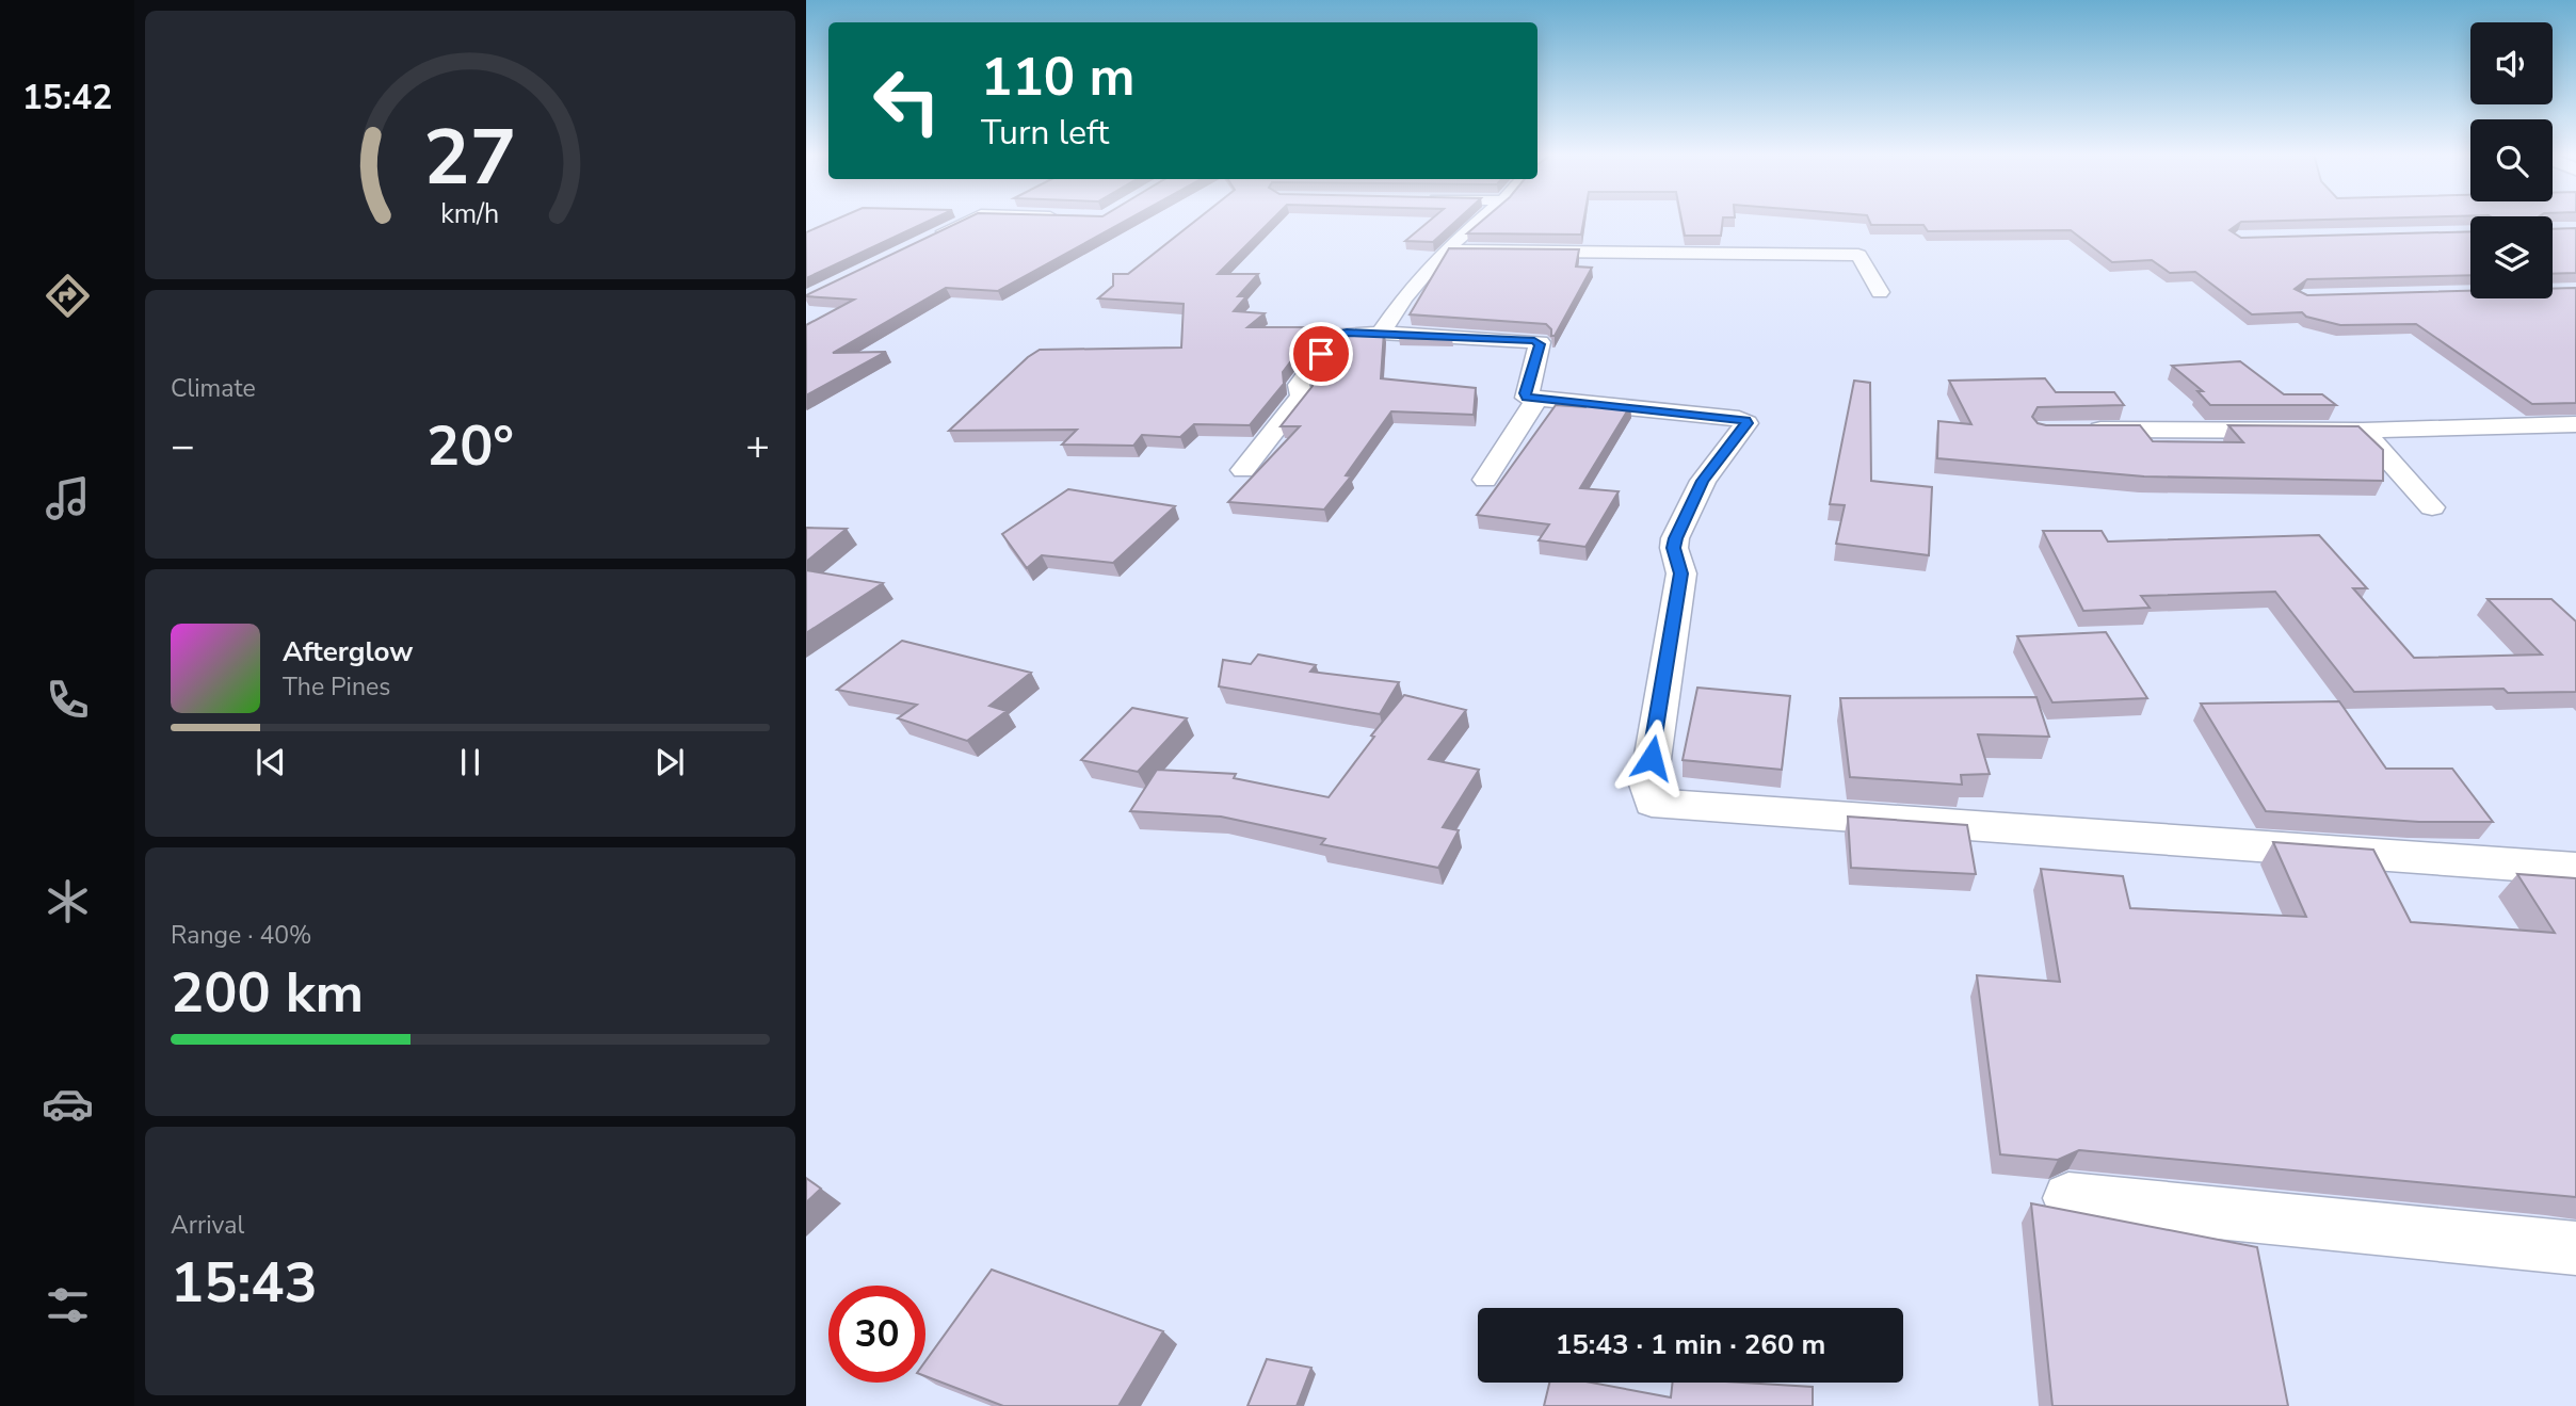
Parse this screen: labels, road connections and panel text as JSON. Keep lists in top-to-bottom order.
{
  "page": {
    "tabs": "15:42",
    "turn": ["110 m", "Turn left"],
    "tile": [
      "Climate",
      ["Range · 40%", "200 km"],
      ["Arrival", "15:43"]
    ],
    "heat": ["−", "20°", "+"],
    "song": ["Afterglow", "The Pines"],
    "limit": "30",
    "trip": "15:43 · 1 min · 260 m",
    "gauge": ["27", "km/h"]
  }
}
